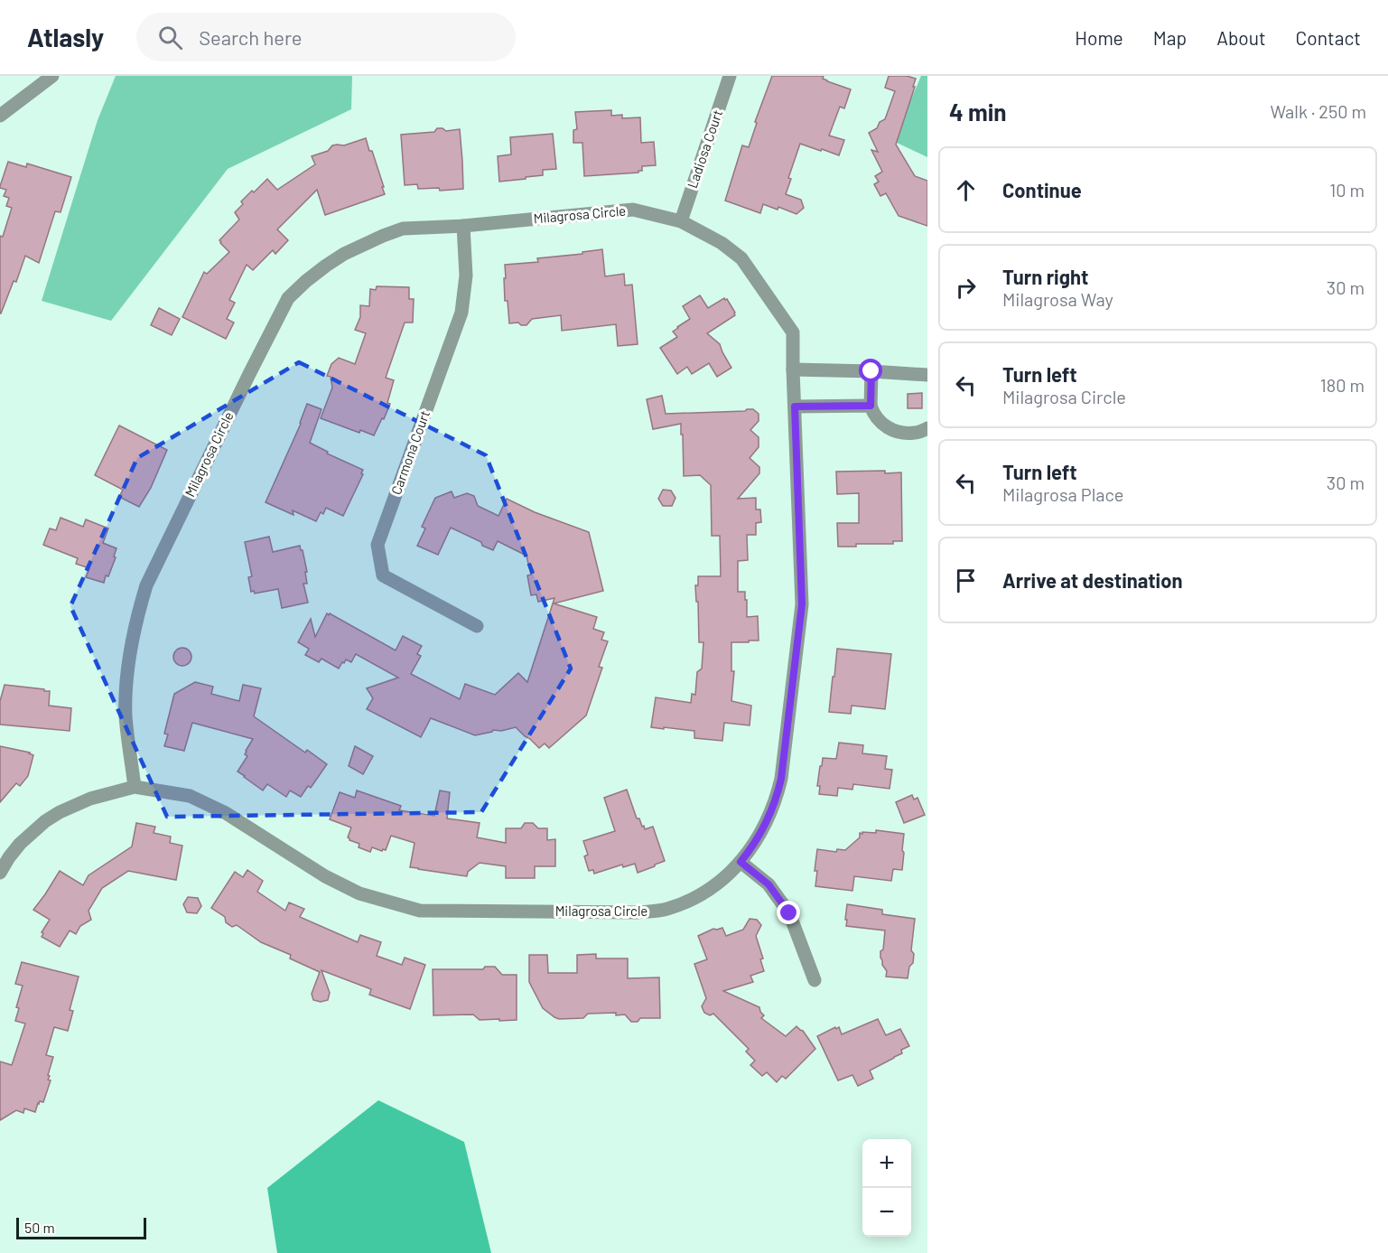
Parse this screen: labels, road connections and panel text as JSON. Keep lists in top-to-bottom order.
{
  "streets": {
    "street": ["Ladiosa Court", "Milagrosa Circle", "Carmona Court"]
  },
  "crossings": [
    ["Ladiosa Court", "Milagrosa Circle"],
    ["Milagrosa Circle", "Carmona Court"]
  ],
  "scale_bar": "50 m",
  "page": {
    "header": "Atlasly",
    "search": "Search here",
    "nav": [
      "Home",
      "Map",
      "About",
      "Contact"
    ],
    "heading": ["4 min", "Walk · 250 m"],
    "list": [
      ["Continue", "10 m"],
      ["Turn right", "Milagrosa Way", "30 m"],
      ["Turn left", "Milagrosa Circle", "180 m"],
      ["Turn left", "Milagrosa Place", "30 m"],
      "Arrive at destination"
    ],
    "map_buttons": ["+", "−"],
    "scale": "50 m"
  }
}
